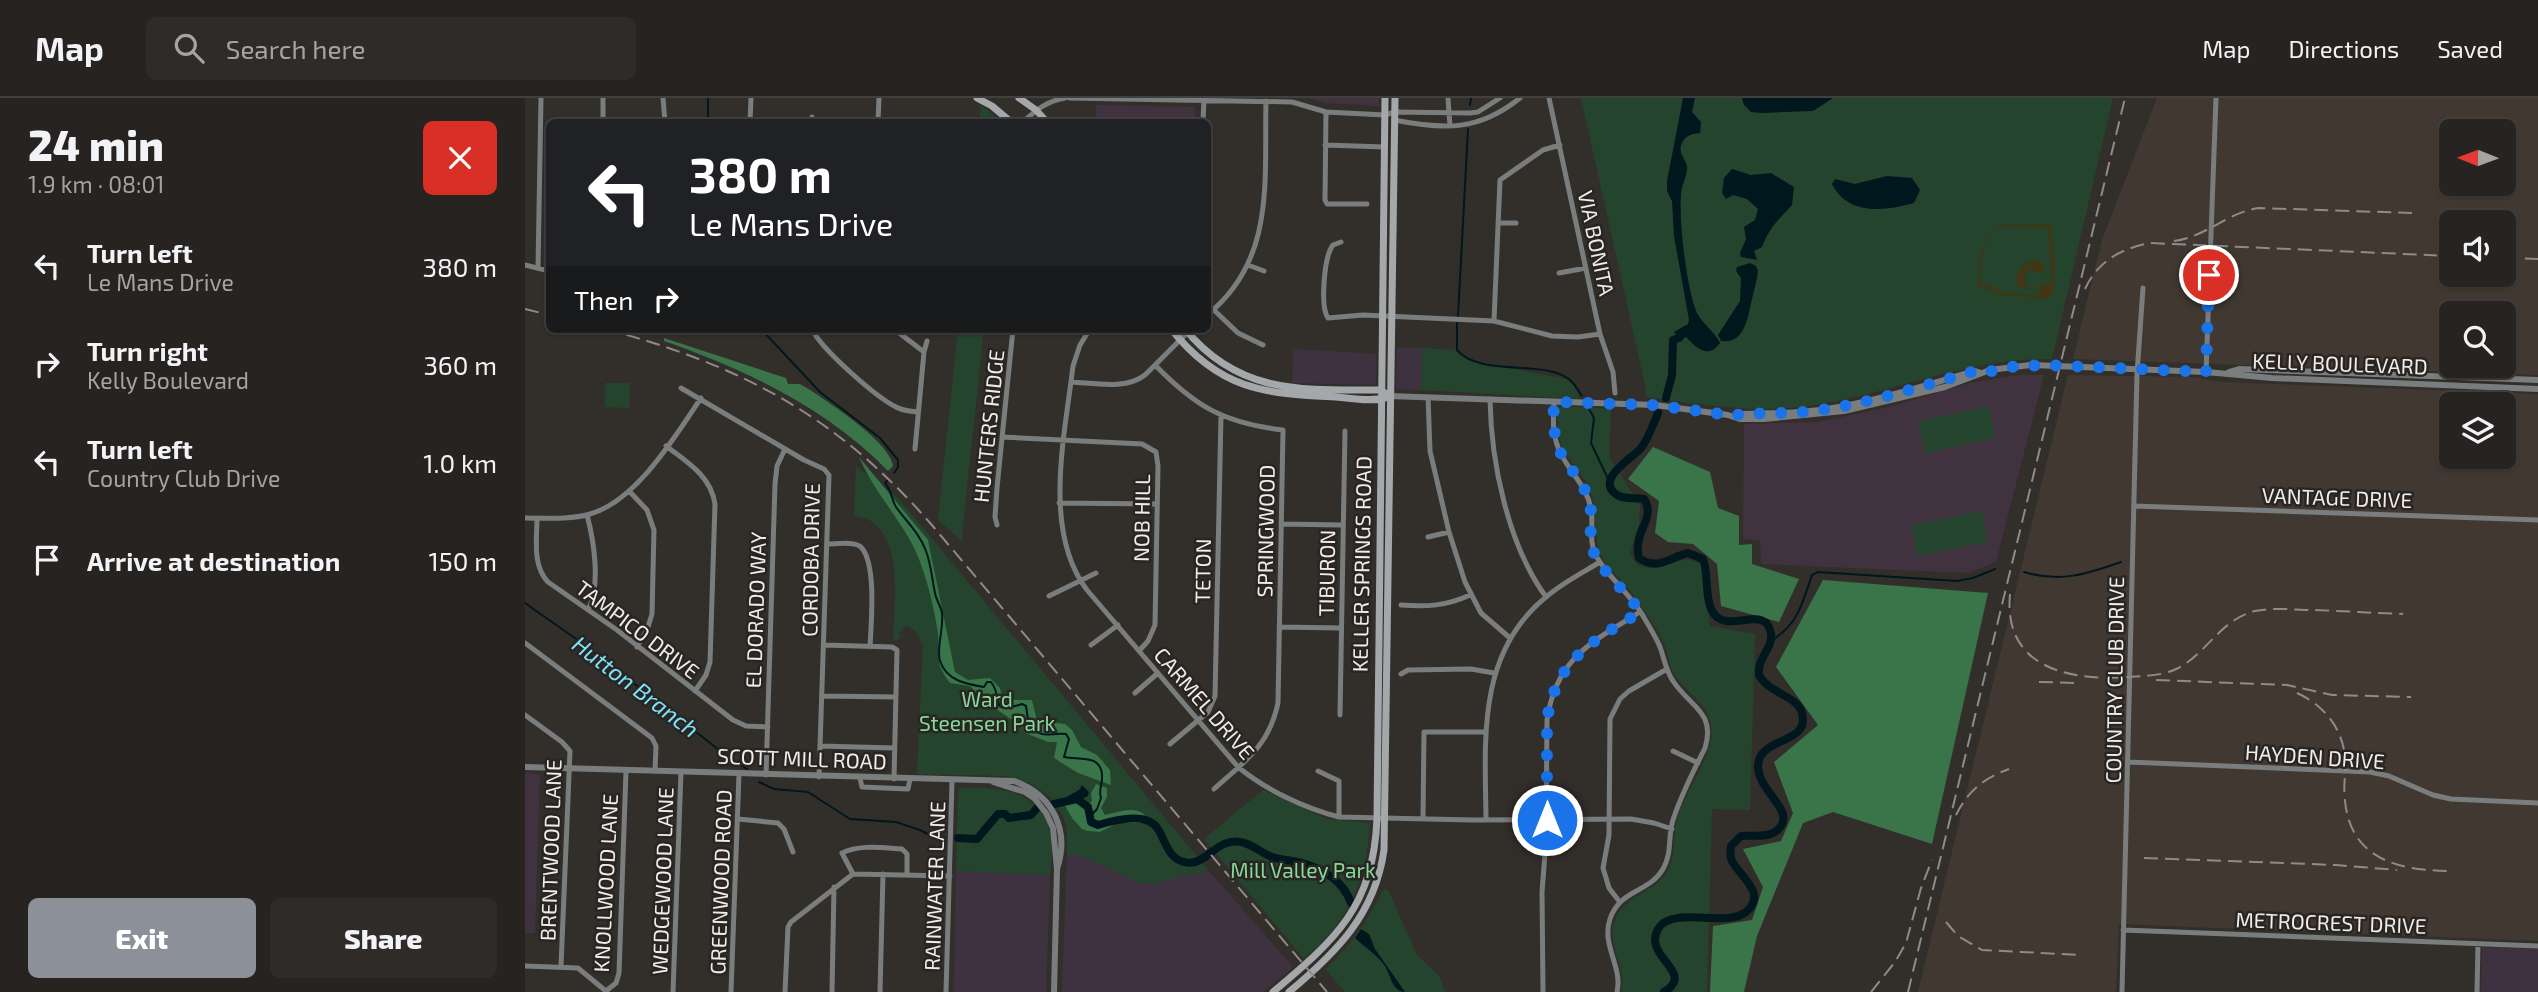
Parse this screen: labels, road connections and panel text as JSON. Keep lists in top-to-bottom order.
{
  "streets": {
    "main road": ["KELLY BOULEVARD", "KELLER SPRINGS ROAD"],
    "street": [
      "VIA BONITA",
      "HUNTERS RIDGE",
      "VANTAGE DRIVE",
      "NOB HILL",
      "SPRINGWOOD",
      "CORDOBA DRIVE",
      "TETON",
      "TIBURON",
      "EL DORADO WAY",
      "TAMPICO DRIVE",
      "COUNTRY CLUB DRIVE",
      "CARMEL DRIVE",
      "HAYDEN DRIVE",
      "SCOTT MILL ROAD",
      "BRENTWOOD LANE",
      "WEDGEWOOD LANE",
      "GREENWOOD ROAD",
      "KNOLLWOOD LANE",
      "RAINWATER LANE",
      "METROCREST DRIVE"
    ]
  },
  "crossings": [
    ["KELLY BOULEVARD", "KELLER SPRINGS ROAD"],
    ["KELLY BOULEVARD", "COUNTRY CLUB DRIVE"],
    ["HUNTERS RIDGE", "NOB HILL"],
    ["VANTAGE DRIVE", "COUNTRY CLUB DRIVE"],
    ["NOB HILL", "CARMEL DRIVE"],
    ["SPRINGWOOD", "TETON"],
    ["SPRINGWOOD", "CARMEL DRIVE"],
    ["CORDOBA DRIVE", "EL DORADO WAY"],
    ["CORDOBA DRIVE", "SCOTT MILL ROAD"],
    ["KELLER SPRINGS ROAD", "CARMEL DRIVE"],
    ["TETON", "CARMEL DRIVE"],
    ["EL DORADO WAY", "TAMPICO DRIVE"],
    ["EL DORADO WAY", "SCOTT MILL ROAD"],
    ["COUNTRY CLUB DRIVE", "HAYDEN DRIVE"],
    ["COUNTRY CLUB DRIVE", "METROCREST DRIVE"],
    ["SCOTT MILL ROAD", "BRENTWOOD LANE"],
    ["SCOTT MILL ROAD", "WEDGEWOOD LANE"],
    ["SCOTT MILL ROAD", "GREENWOOD ROAD"],
    ["SCOTT MILL ROAD", "KNOLLWOOD LANE"],
    ["SCOTT MILL ROAD", "RAINWATER LANE"]
  ],
  "water": ["Hutton Branch"],
  "parks": ["Ward Steensen Park", "Mill Valley Park"],
  "north": "left",
  "page": {
    "header": "Map",
    "search": "Search here",
    "nav": ["Map", "Directions", "Saved"],
    "heading": ["24 min", "1.9 km · 08:01"],
    "turn": ["380 m", "Le Mans Drive"],
    "list": [
      {
        "name": "Turn left",
        "note": "Le Mans Drive",
        "value": "380 m"
      },
      {
        "name": "Turn right",
        "note": "Kelly Boulevard",
        "value": "360 m"
      },
      {
        "name": "Turn left",
        "note": "Country Club Drive",
        "value": "1.0 km"
      },
      {
        "name": "Arrive at destination",
        "value": "150 m"
      }
    ],
    "then": "Then",
    "buttons": ["Exit", "Share"]
  }
}
